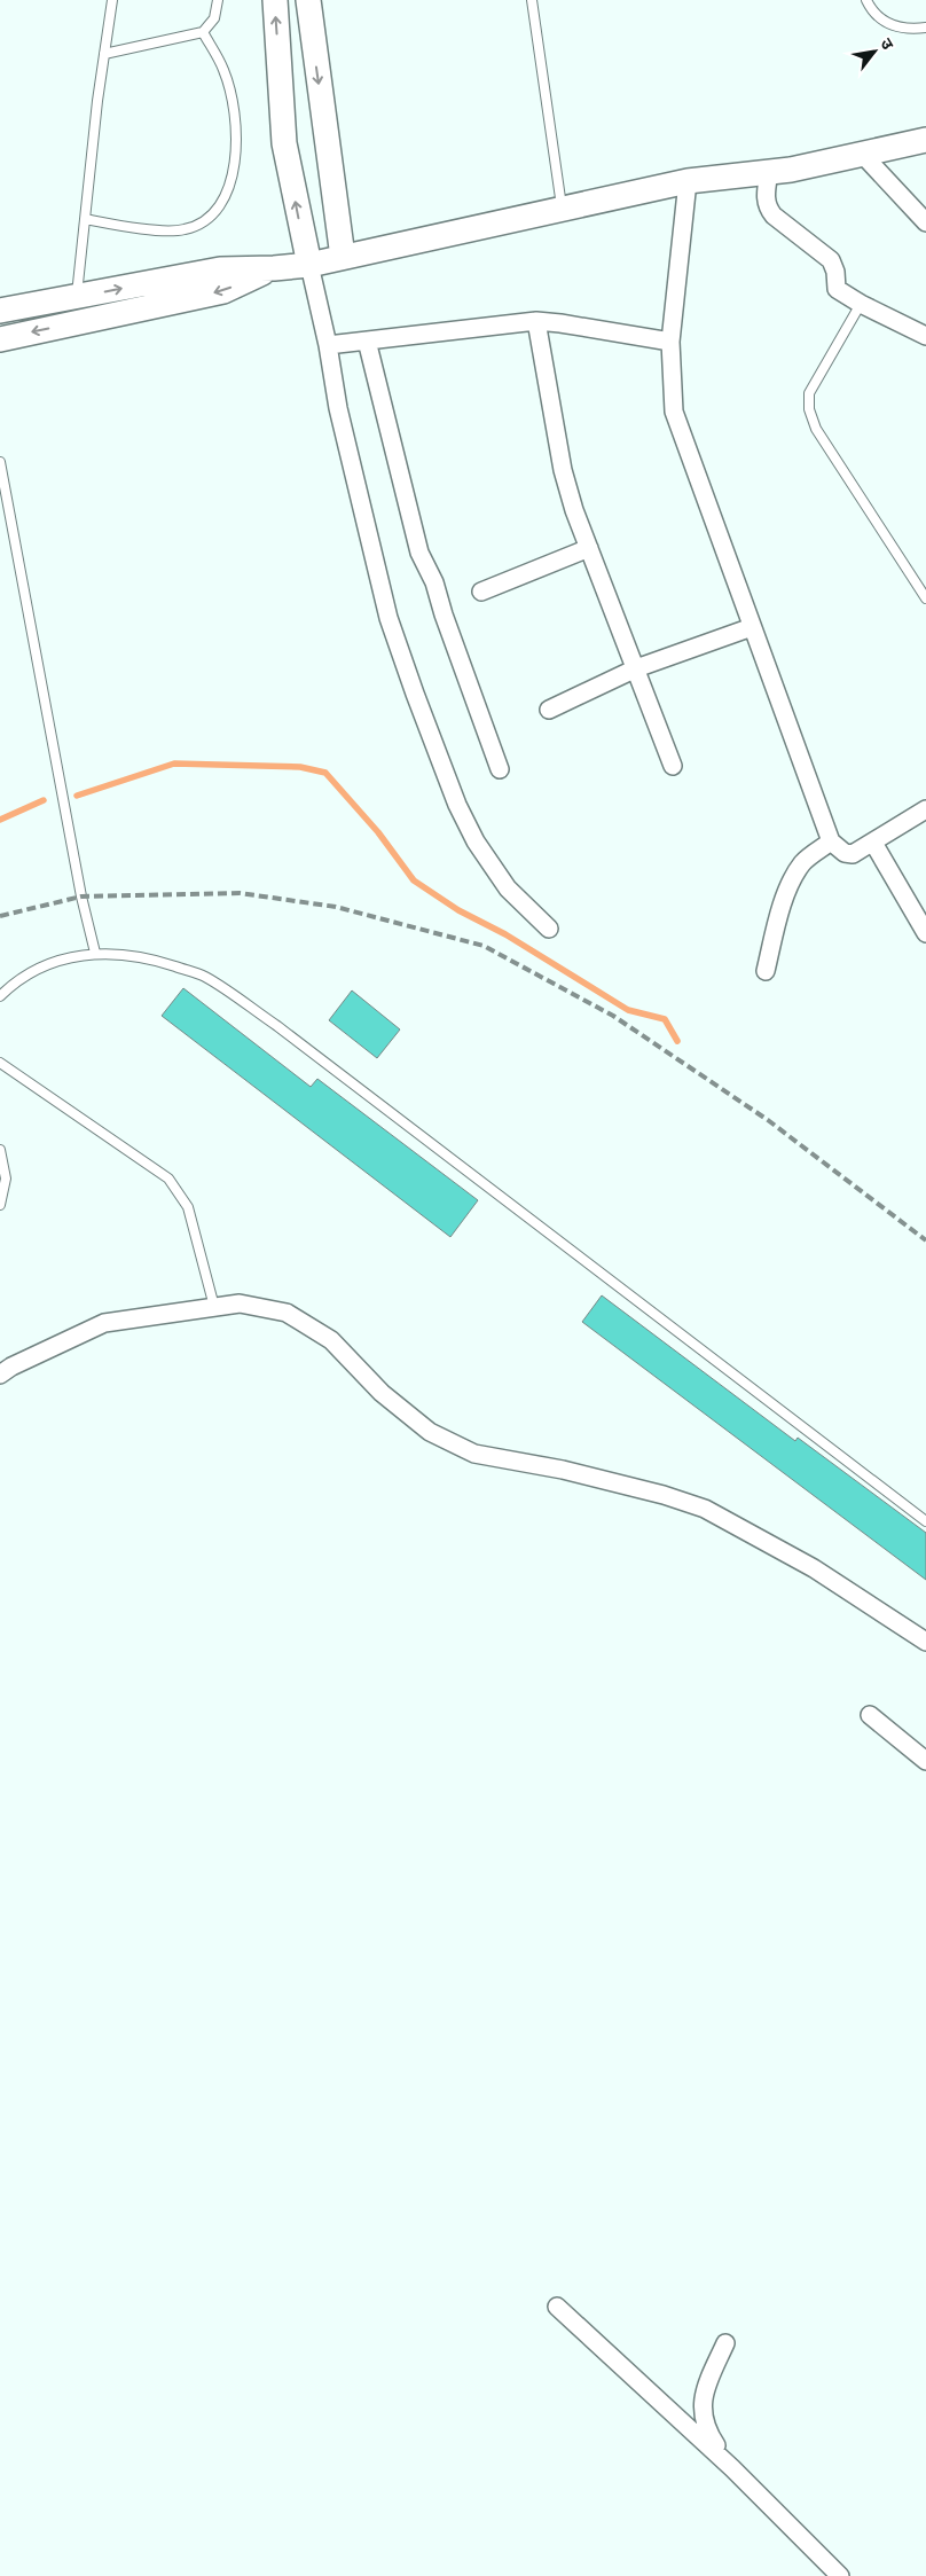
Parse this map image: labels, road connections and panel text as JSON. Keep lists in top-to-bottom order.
{
  "north": "top right"
}
